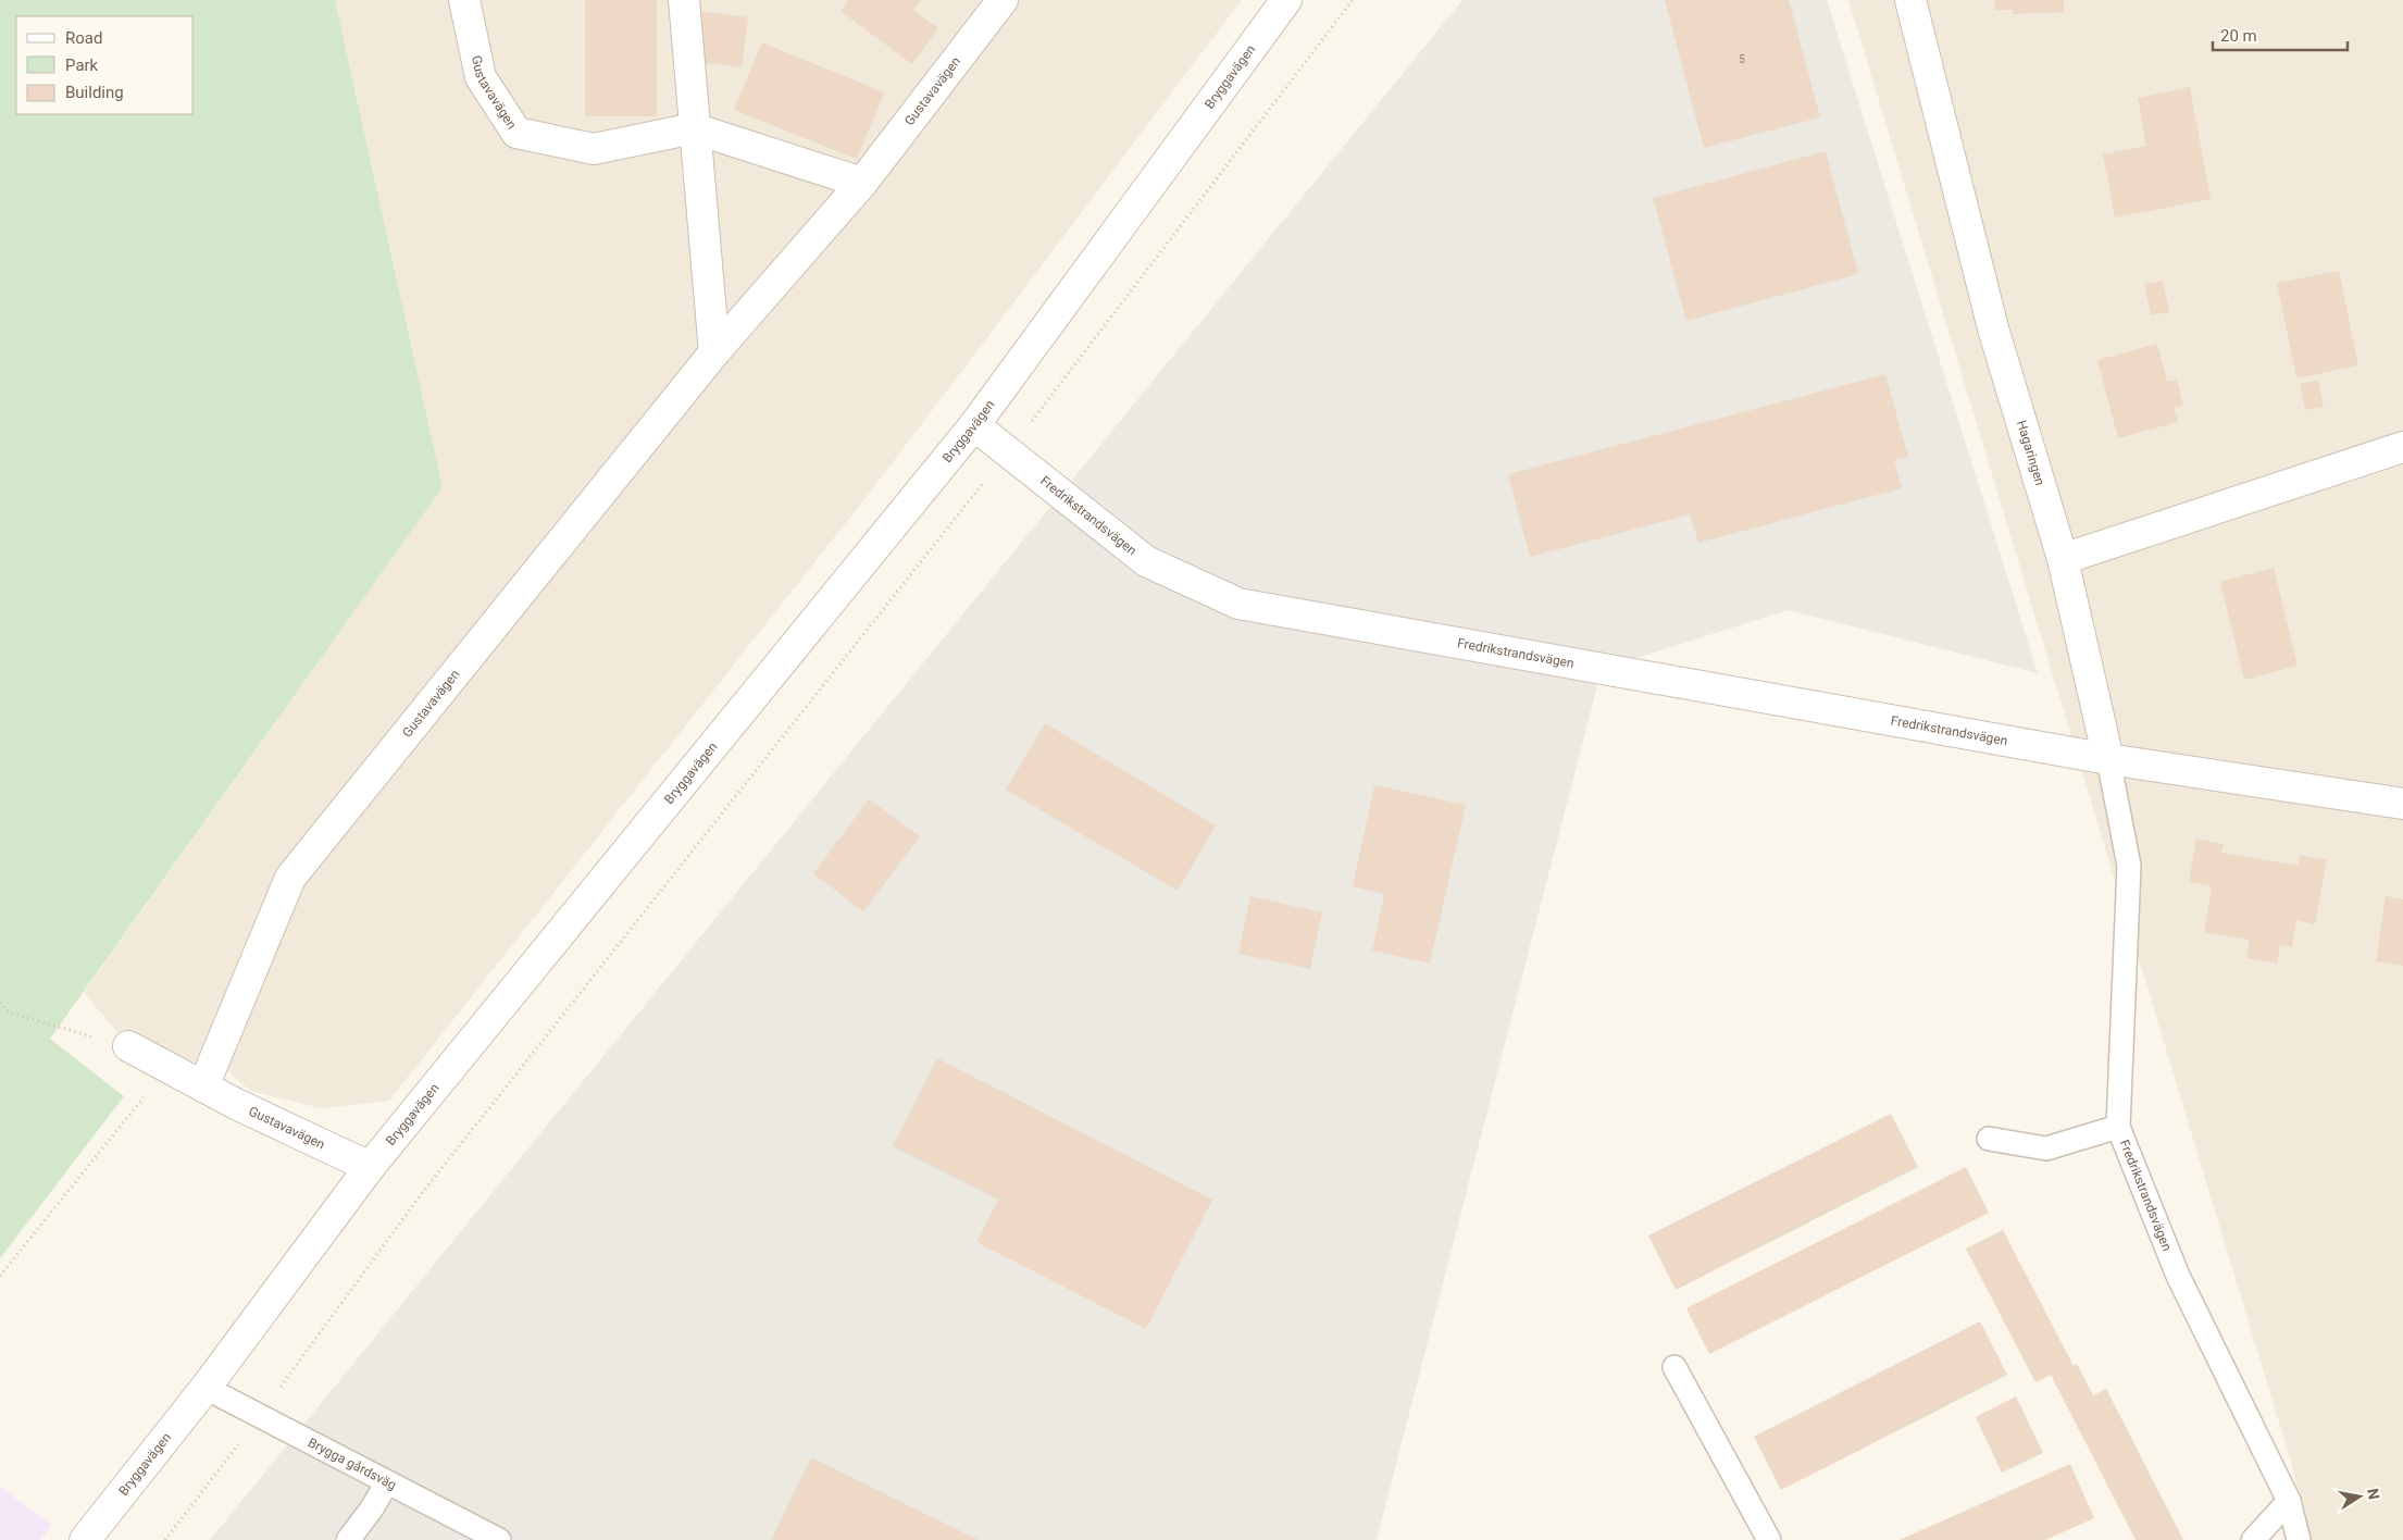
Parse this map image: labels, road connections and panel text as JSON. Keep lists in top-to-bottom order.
{
  "streets": {
    "street": [
      "Bryggavägen",
      "Gustavavägen",
      "Hagaringen",
      "Fredrikstrandsvägen"
    ],
    "lane": ["Brygga gårdsväg"]
  },
  "crossings": [
    ["Bryggavägen", "Gustavavägen"],
    ["Bryggavägen", "Fredrikstrandsvägen"],
    ["Bryggavägen", "Brygga gårdsväg"],
    ["Hagaringen", "Fredrikstrandsvägen"]
  ],
  "house_numbers": ["5"],
  "legend": ["Road", "Park", "Building"],
  "scale_bar": "20 m",
  "north": "right"
}
